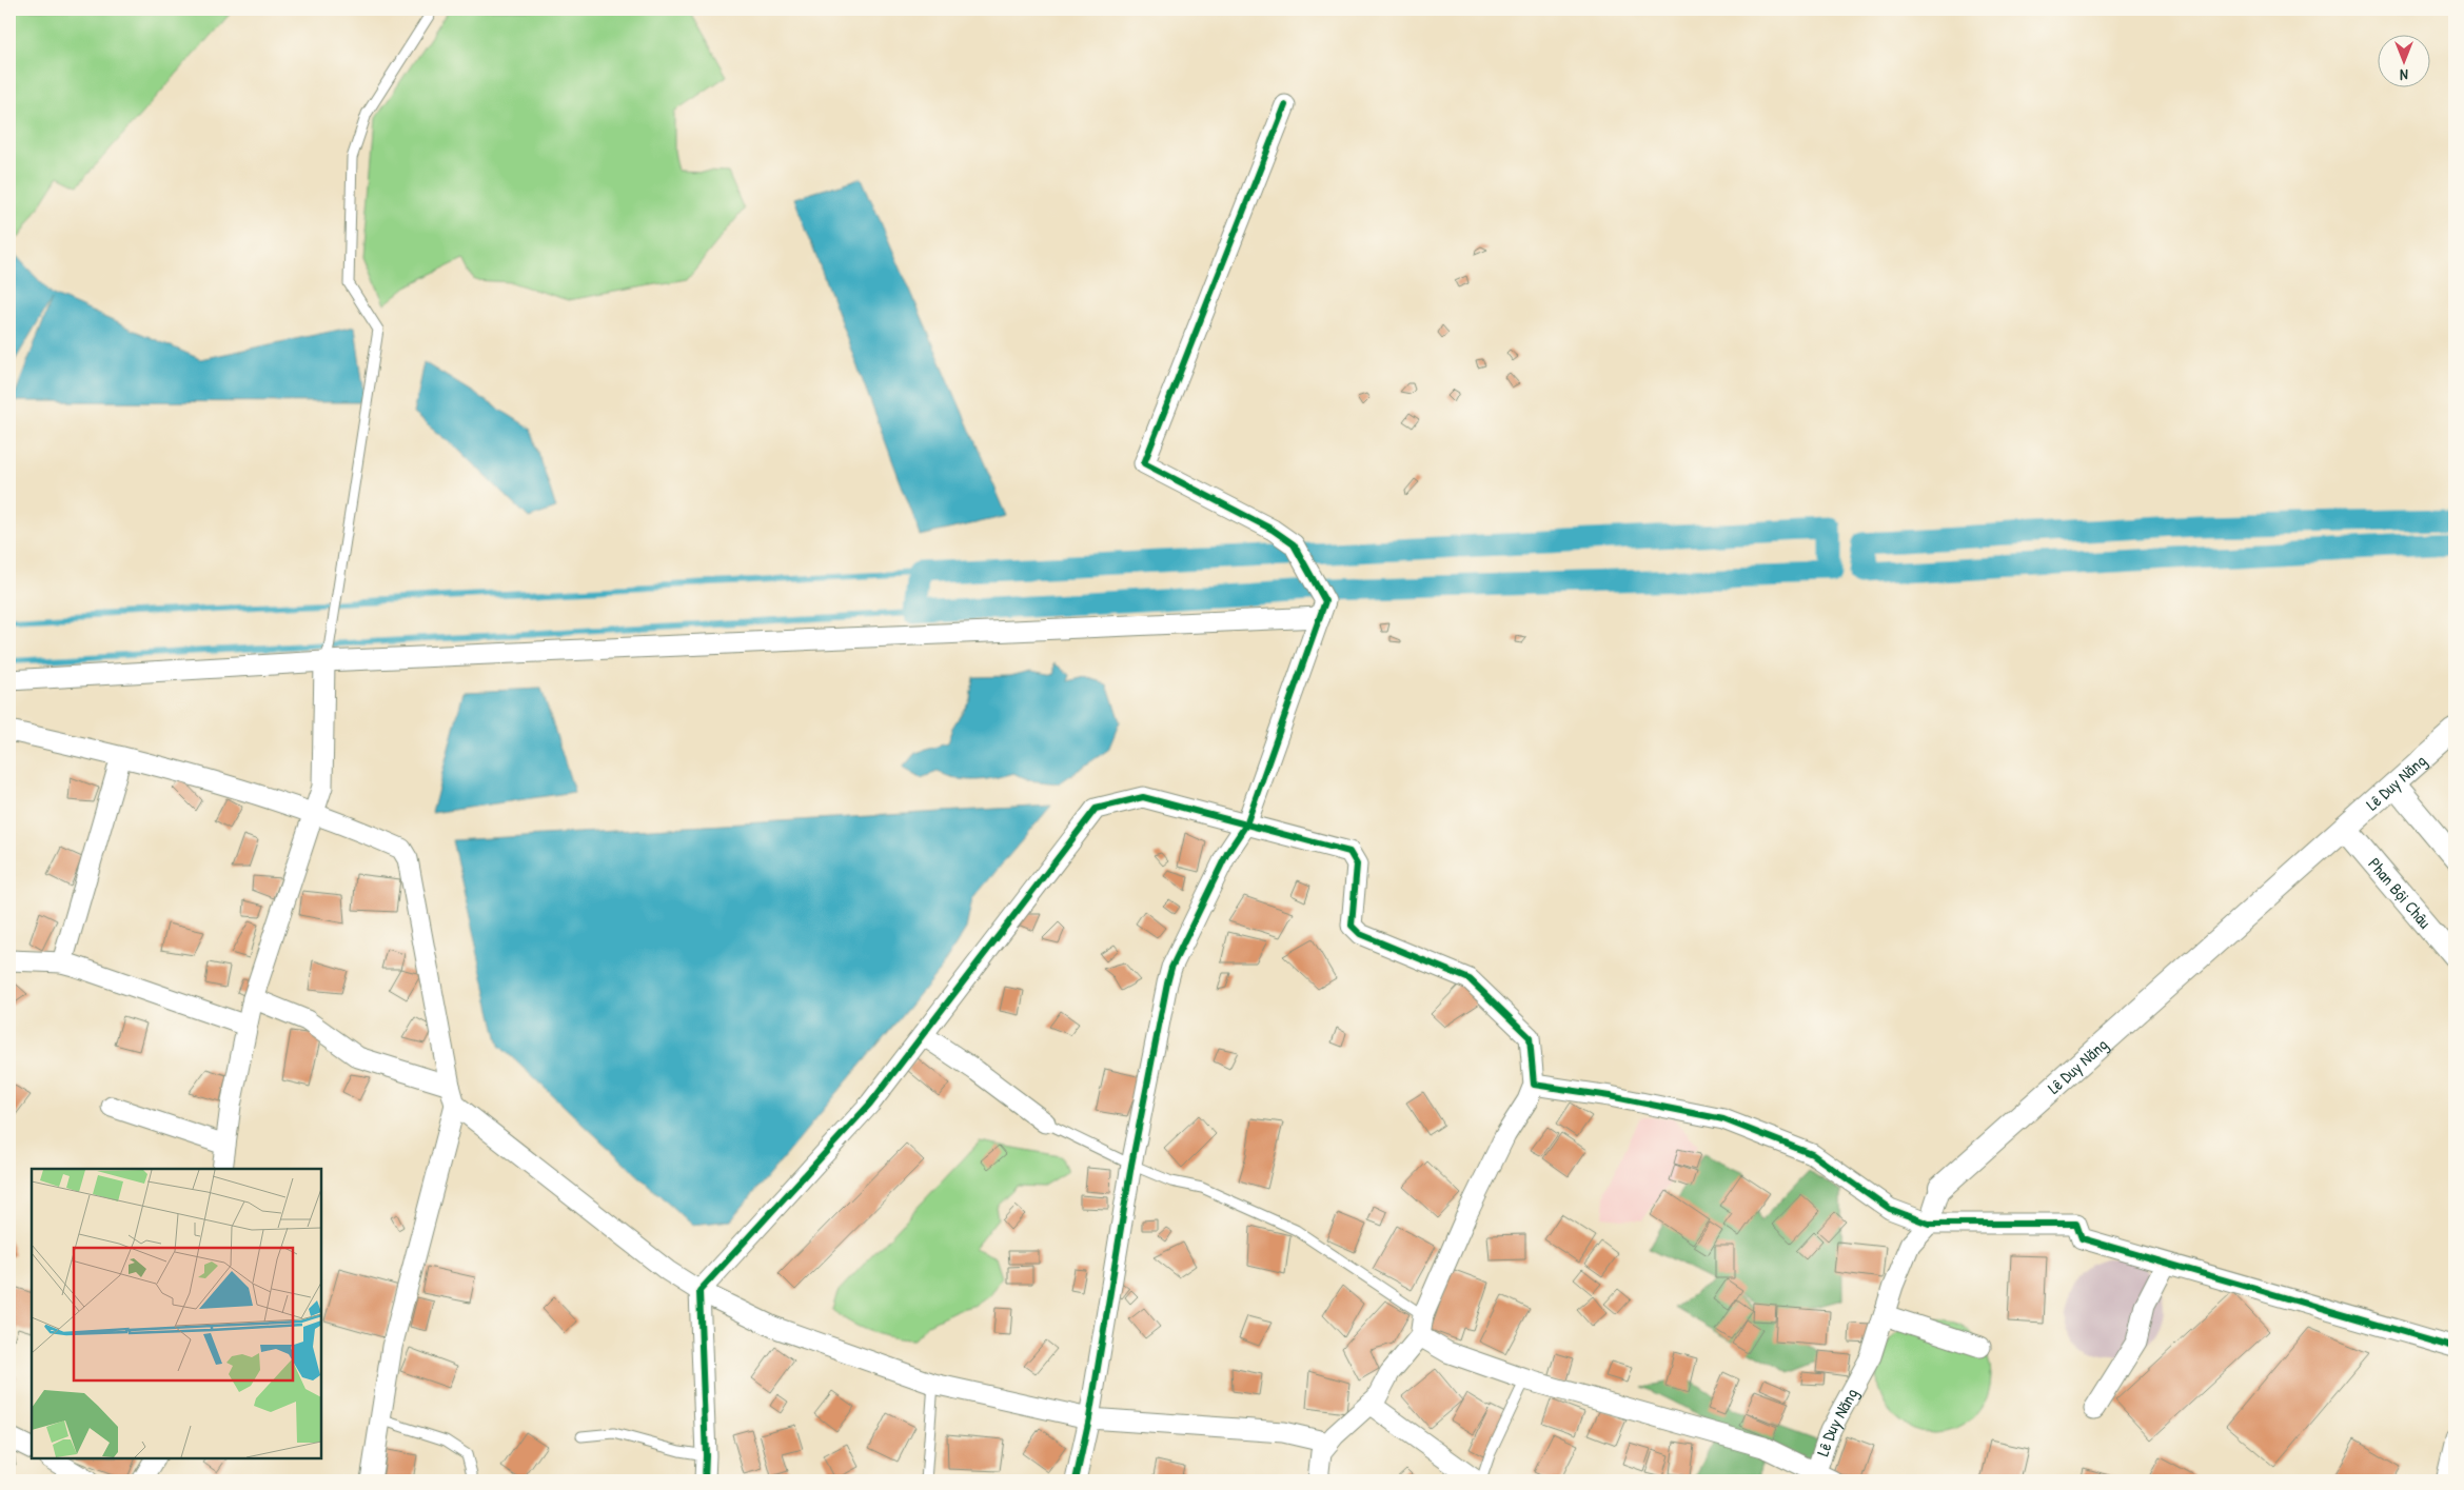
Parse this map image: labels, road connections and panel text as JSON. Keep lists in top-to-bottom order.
{
  "streets": {
    "street": ["Lê Duy Năng", "Phan Bội Châu"]
  },
  "crossings": [
    ["Lê Duy Năng", "Phan Bội Châu"]
  ],
  "north": "bottom"
}
